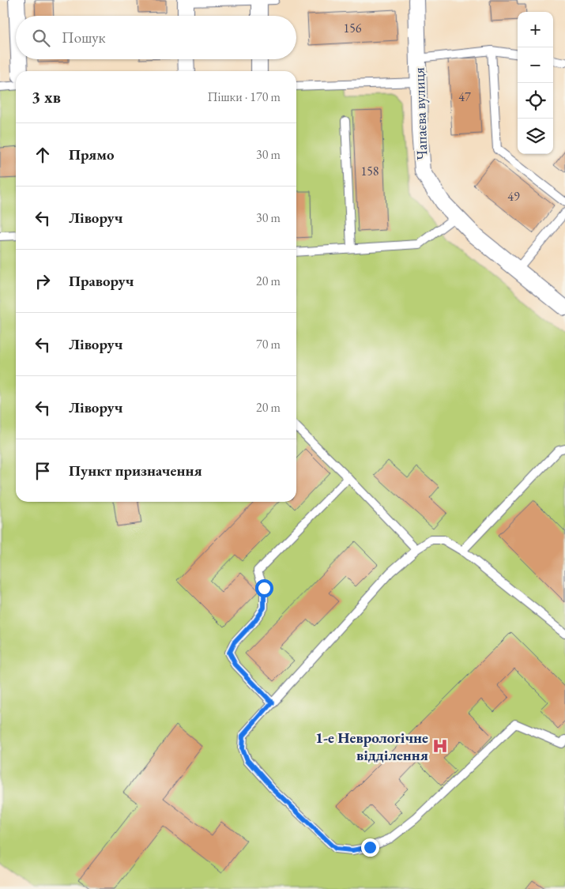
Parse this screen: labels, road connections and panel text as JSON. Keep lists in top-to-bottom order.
{
  "streets": {
    "street": ["Чапаєва вулиця"]
  },
  "places": {
    "hospital": ["1-е Неврологічне відділення"]
  },
  "house_numbers": [
    "156",
    "47",
    "158",
    "49"
  ],
  "page": {
    "map_buttons": ["+", "−"],
    "search": "Пошук",
    "heading": ["3 хв", "Пішки · 170 m"],
    "list": [
      ["Прямо", "30 m"],
      ["Ліворуч", "30 m"],
      ["Праворуч", "20 m"],
      ["Ліворуч", "70 m"],
      ["Ліворуч", "20 m"],
      "Пункт призначення"
    ]
  }
}
